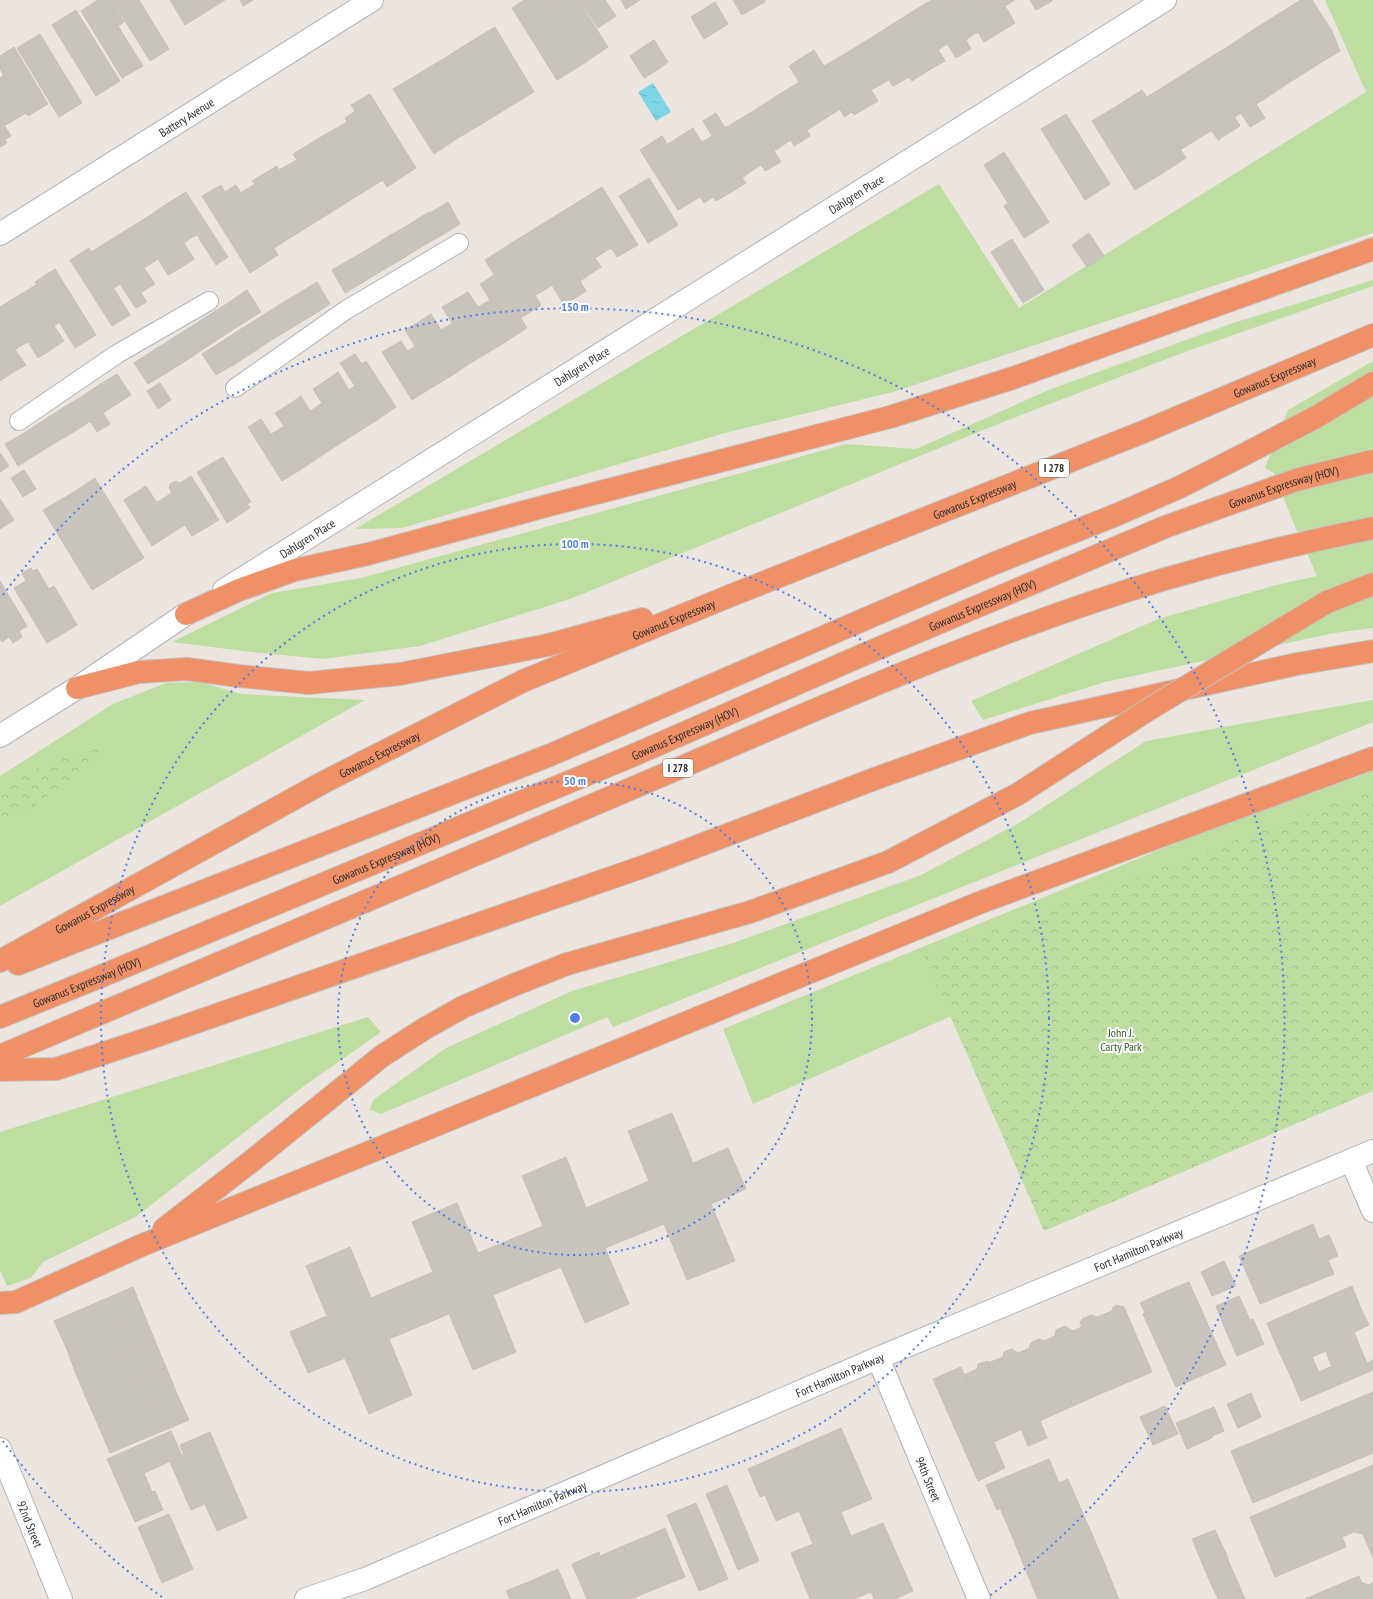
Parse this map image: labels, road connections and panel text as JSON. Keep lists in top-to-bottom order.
{
  "streets": {
    "highway": ["Gowanus Expressway", "I 278", "Gowanus Expressway (HOV)"],
    "street": [
      "Battery Avenue",
      "Dahlgren Place",
      "Fort Hamilton Parkway",
      "94th Street",
      "92nd Street"
    ]
  },
  "crossings": [
    ["Fort Hamilton Parkway", "94th Street"]
  ],
  "parks": ["John J. Carty Park"],
  "rings": ["150 m", "100 m", "50 m"]
}
